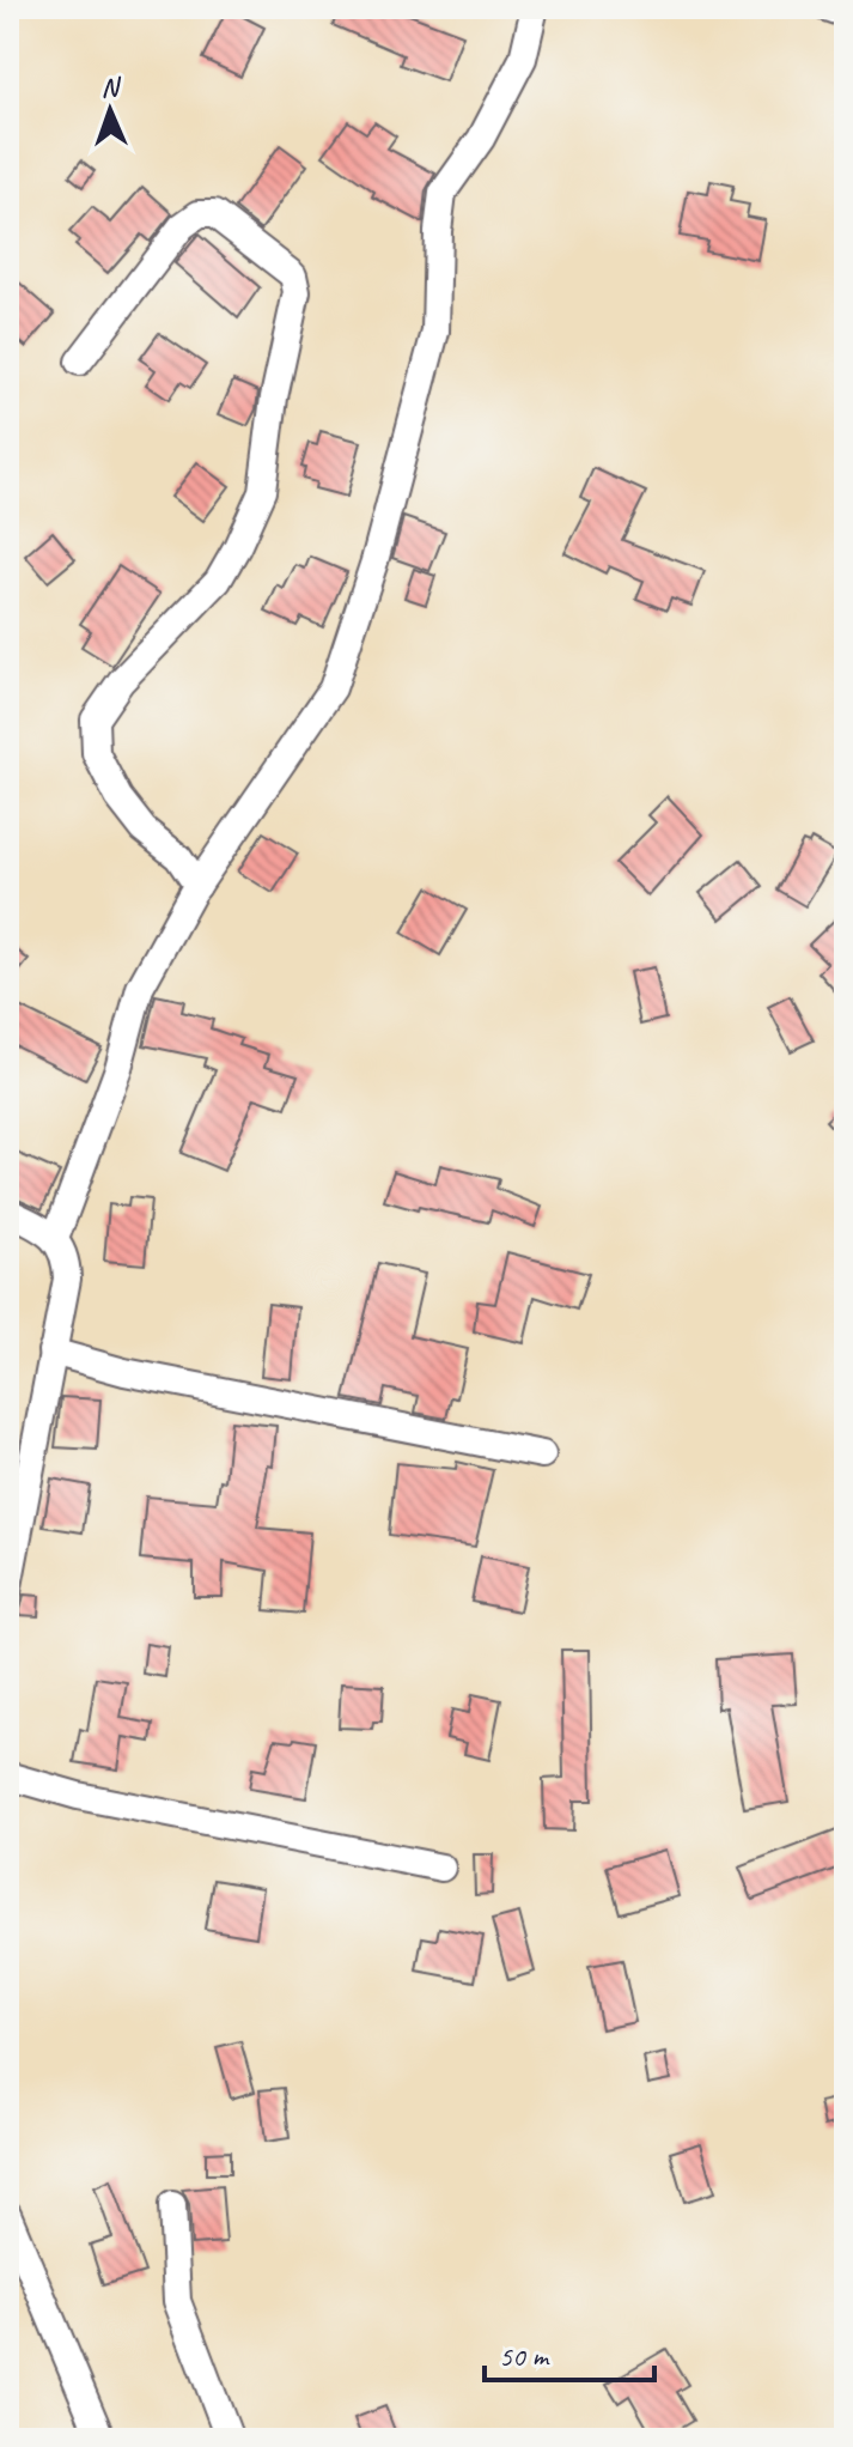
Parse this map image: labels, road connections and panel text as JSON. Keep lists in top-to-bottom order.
{
  "scale_bar": "50 m",
  "north": "top"
}
